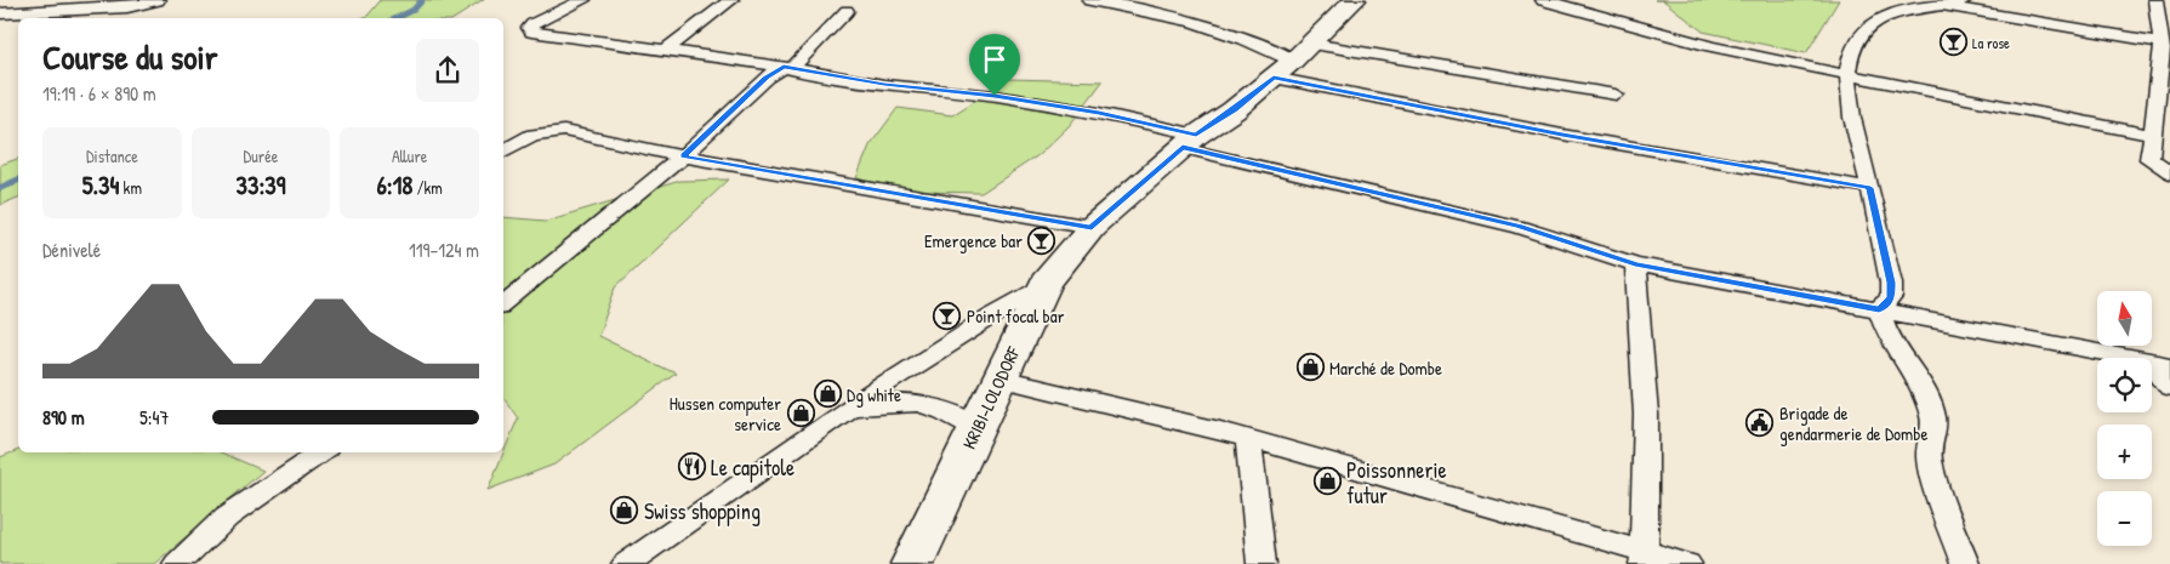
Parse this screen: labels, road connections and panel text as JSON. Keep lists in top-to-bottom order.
{
  "streets": {
    "main road": ["KRIBI-LOLODORF"]
  },
  "places": {
    "bar": ["La rose", "Emergence bar", "Point focal bar"],
    "shop": [
      "Marché de Dombe",
      "Dg white",
      "Hussen computer service",
      "Poissonnerie futur",
      "Swiss shopping"
    ],
    "public building": ["Brigade de gendarmerie de Dombe"],
    "restaurant": ["Le capitole"]
  },
  "north": "top",
  "page": {
    "heading": ["Course du soir", "19:19 · 6 × 890 m"],
    "stats": [
      ["Distance", "5.34 km"],
      ["Durée", "33:39"],
      ["Allure", "6:18 /km"]
    ],
    "chart": ["Dénivelé", "119–124 m"],
    "map_buttons": ["+", "−"],
    "list": [
      {
        "name": "890 m",
        "note": "5:47"
      }
    ]
  }
}
